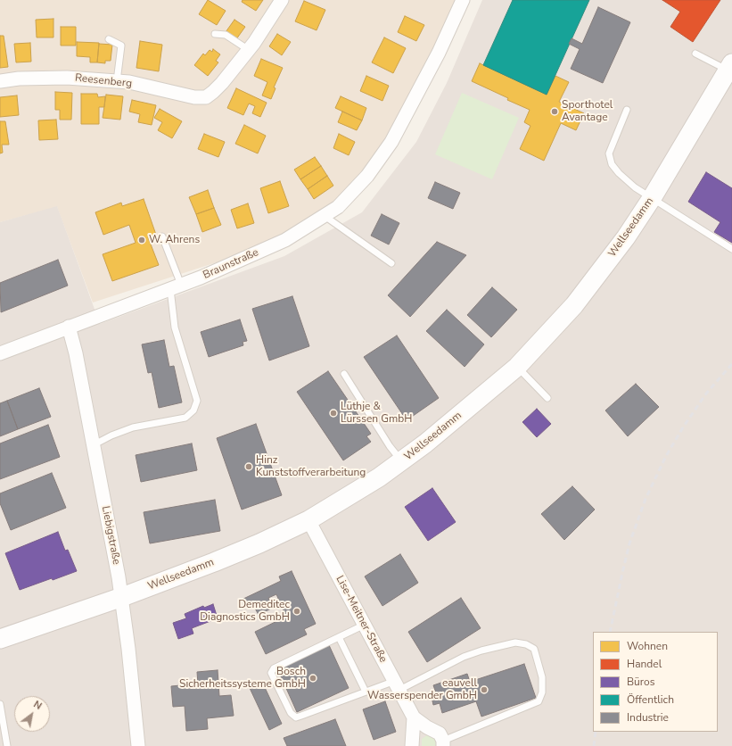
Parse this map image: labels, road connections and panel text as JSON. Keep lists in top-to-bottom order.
{
  "streets": {
    "main road": ["Wellseedamm"],
    "street": [
      "Reesenberg",
      "Braunstraße",
      "Liebigstraße",
      "Lise-Meitner-Straße"
    ]
  },
  "crossings": [
    ["Wellseedamm", "Liebigstraße"],
    ["Wellseedamm", "Lise-Meitner-Straße"],
    ["Braunstraße", "Liebigstraße"]
  ],
  "places": [
    "Sporthotel Avantage",
    "W. Ahrens",
    "Lüthje & Lürssen GmbH",
    "Hinz Kunststoffverarbeitung",
    "Demeditec Diagnostics GmbH",
    "Bosch Sicherheitssysteme GmbH",
    "eauvell Wasserspender GmbH"
  ],
  "legend": [
    "Wohnen",
    "Handel",
    "Büros",
    "Öffentlich",
    "Industrie"
  ],
  "north": "top right"
}
